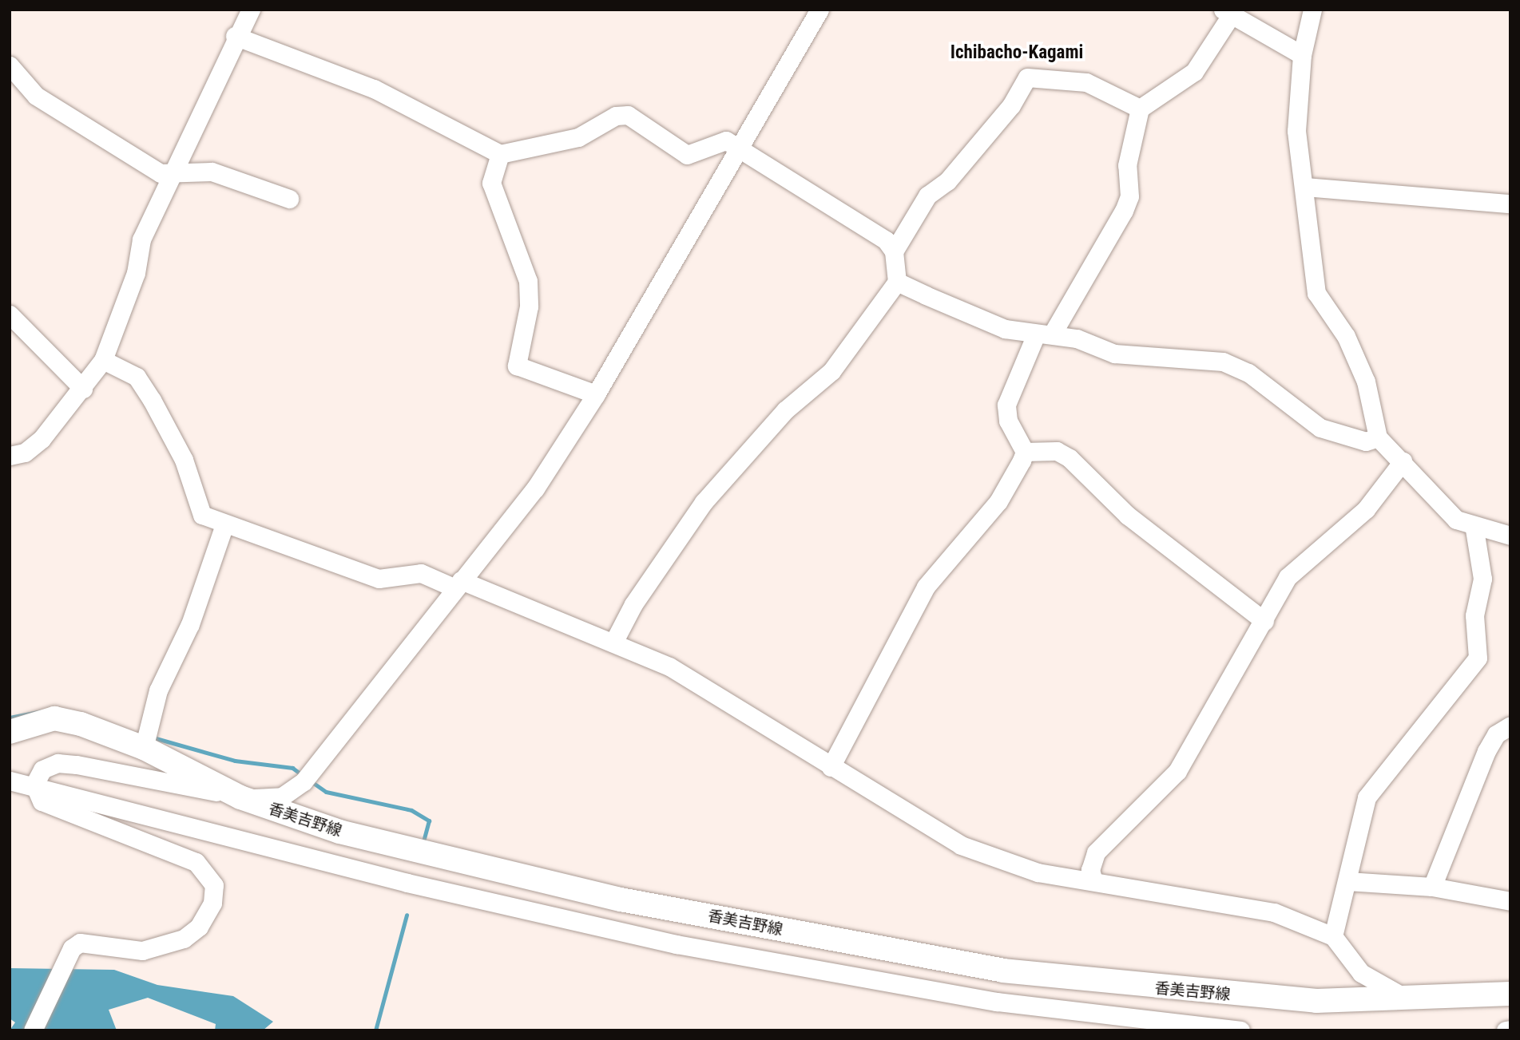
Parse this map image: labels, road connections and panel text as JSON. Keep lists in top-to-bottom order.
{
  "streets": {
    "main road": ["香美吉野線"]
  },
  "districts": ["Ichibacho-Kagami"]
}
